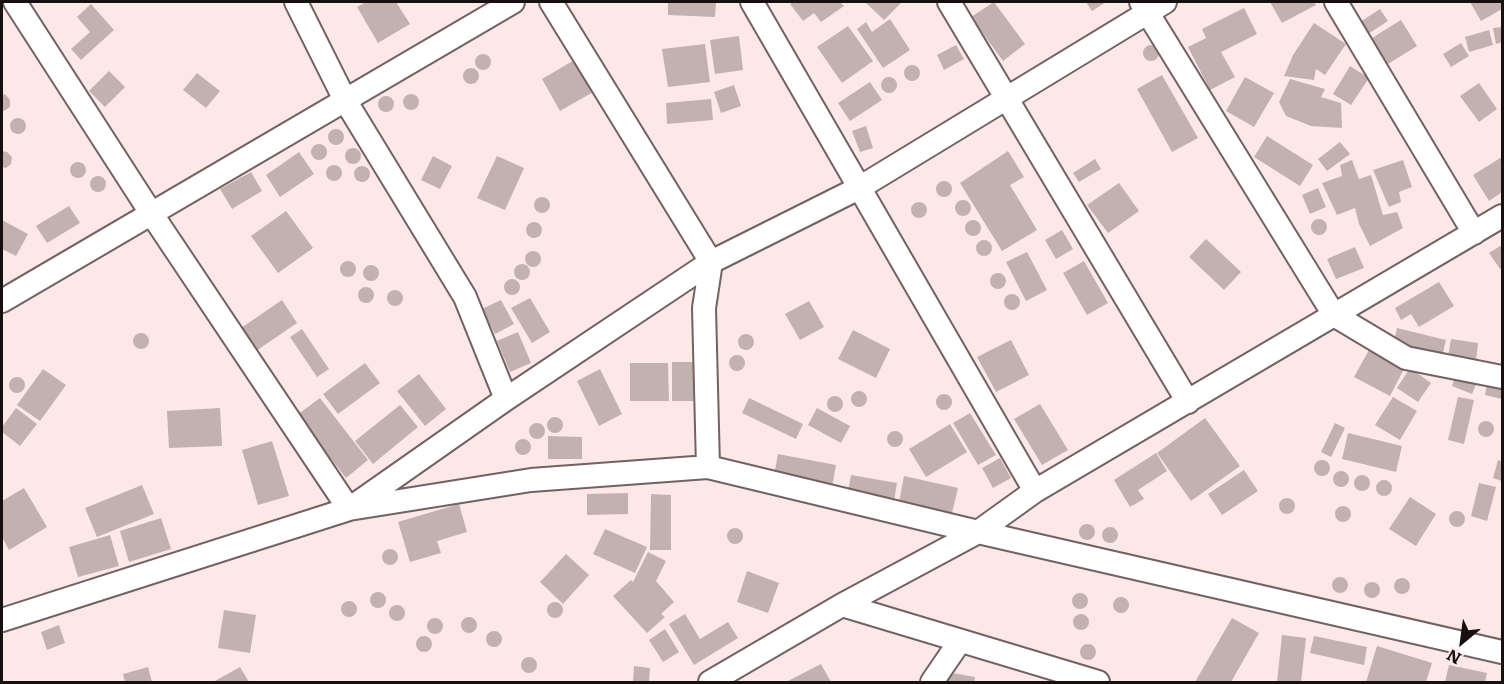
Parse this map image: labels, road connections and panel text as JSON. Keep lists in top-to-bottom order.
{
  "north": "bottom left"
}
